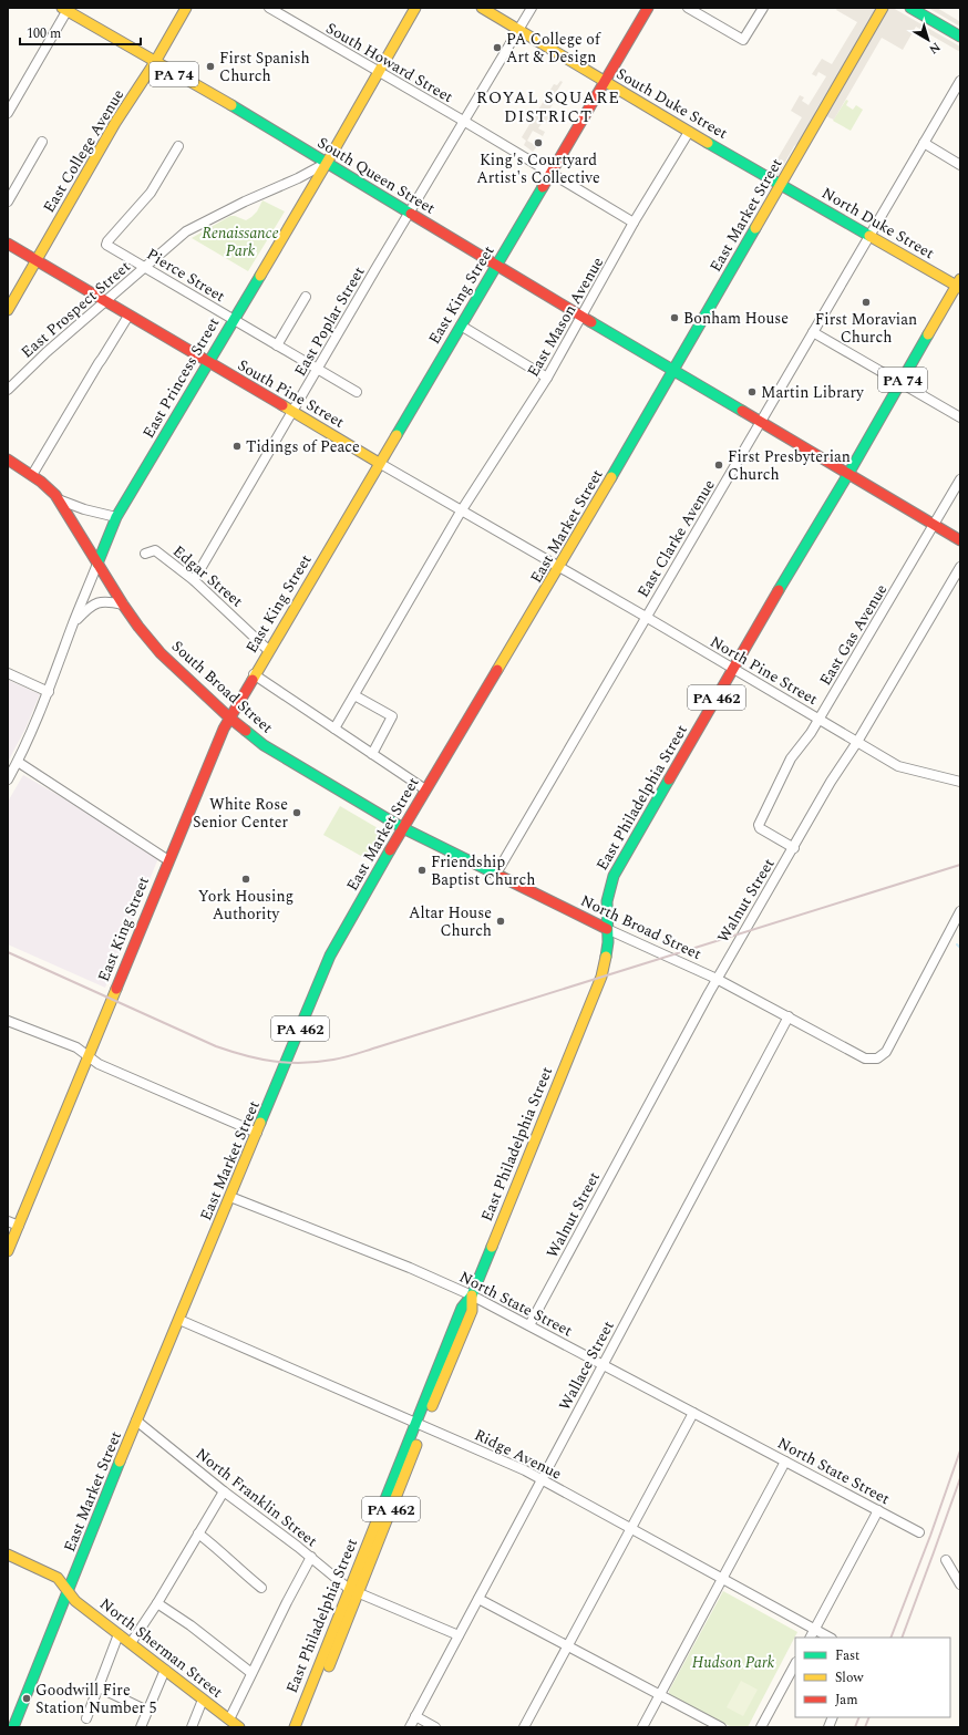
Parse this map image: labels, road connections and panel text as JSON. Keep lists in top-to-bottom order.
{
  "streets": {
    "main road": [
      "PA 74",
      "South Duke Street",
      "East College Avenue",
      "South Queen Street",
      "East Market Street",
      "North Duke Street",
      "East King Street",
      "East Princess Street",
      "South Pine Street",
      "South Broad Street",
      "PA 462",
      "East Philadelphia Street",
      "North Broad Street",
      "North Sherman Street"
    ],
    "street": [
      "South Howard Street",
      "Pierce Street",
      "East Prospect Street",
      "East Mason Avenue",
      "East Poplar Street",
      "East Clarke Avenue",
      "Edgar Street",
      "East Gas Avenue",
      "North Pine Street",
      "Walnut Street",
      "North State Street",
      "Wallace Street",
      "Ridge Avenue",
      "North Franklin Street"
    ]
  },
  "crossings": [
    ["South Howard Street", "East King Street"],
    ["South Howard Street", "East Mason Avenue"],
    ["South Howard Street", "East Poplar Street"],
    ["South Howard Street", "East Princess Street"],
    ["PA 74", "South Queen Street"],
    ["PA 74", "East Market Street"],
    ["PA 74", "East Clarke Avenue"],
    ["PA 74", "East Philadelphia Street"],
    ["South Duke Street", "East Market Street"],
    ["South Duke Street", "North Duke Street"],
    ["South Duke Street", "East King Street"],
    ["South Duke Street", "East Mason Avenue"],
    ["South Duke Street", "East Poplar Street"],
    ["East College Avenue", "South Queen Street"],
    ["East College Avenue", "South Pine Street"],
    ["South Queen Street", "East Market Street"],
    ["South Queen Street", "East King Street"],
    ["South Queen Street", "East Prospect Street"],
    ["South Queen Street", "East Mason Avenue"],
    ["South Queen Street", "East Poplar Street"],
    ["South Queen Street", "East Princess Street"],
    ["East Market Street", "North Duke Street"],
    ["East Market Street", "South Pine Street"],
    ["East Market Street", "North Pine Street"],
    ["East Market Street", "South Broad Street"],
    ["East Market Street", "North Broad Street"],
    ["East Market Street", "North State Street"],
    ["East Market Street", "Ridge Avenue"],
    ["East Market Street", "North Franklin Street"],
    ["East Market Street", "North Sherman Street"],
    ["North Duke Street", "East Clarke Avenue"],
    ["North Duke Street", "East Philadelphia Street"],
    ["Pierce Street", "East Prospect Street"],
    ["Pierce Street", "East Poplar Street"],
    ["Pierce Street", "East Princess Street"],
    ["East King Street", "South Pine Street"],
    ["East King Street", "Edgar Street"],
    ["East King Street", "South Broad Street"],
    ["East Prospect Street", "East Princess Street"],
    ["East Prospect Street", "South Pine Street"],
    ["East Mason Avenue", "South Pine Street"],
    ["East Poplar Street", "South Pine Street"],
    ["East Poplar Street", "Edgar Street"],
    ["East Princess Street", "South Pine Street"],
    ["East Princess Street", "South Broad Street"],
    ["South Pine Street", "North Pine Street"],
    ["East Clarke Avenue", "North Pine Street"],
    ["East Clarke Avenue", "North Broad Street"],
    ["East Gas Avenue", "North Pine Street"],
    ["East Gas Avenue", "Walnut Street"],
    ["North Pine Street", "East Philadelphia Street"],
    ["North Pine Street", "Walnut Street"],
    ["South Broad Street", "North Broad Street"],
    ["East Philadelphia Street", "North Broad Street"],
    ["East Philadelphia Street", "North State Street"],
    ["East Philadelphia Street", "Ridge Avenue"],
    ["East Philadelphia Street", "North Franklin Street"],
    ["Walnut Street", "North Broad Street"],
    ["Walnut Street", "North State Street"],
    ["North Broad Street", "Wallace Street"],
    ["North State Street", "Wallace Street"],
    ["Wallace Street", "Ridge Avenue"],
    ["Wallace Street", "North Franklin Street"]
  ],
  "districts": ["ROYAL SQUARE DISTRICT"],
  "parks": ["Renaissance Park", "Hudson Park"],
  "places": [
    "PA College of Art & Design",
    "First Spanish Church",
    "King's Courtyard Artist's Collective",
    "First Moravian Church",
    "Bonham House",
    "Martin Library",
    "Tidings of Peace",
    "First Presbyterian Church",
    "White Rose Senior Center",
    "Friendship Baptist Church",
    "York Housing Authority",
    "Altar House Church",
    "Goodwill Fire Station Number 5"
  ],
  "legend": ["Fast", "Slow", "Jam"],
  "scale_bar": "100 m",
  "north": "bottom right"
}
